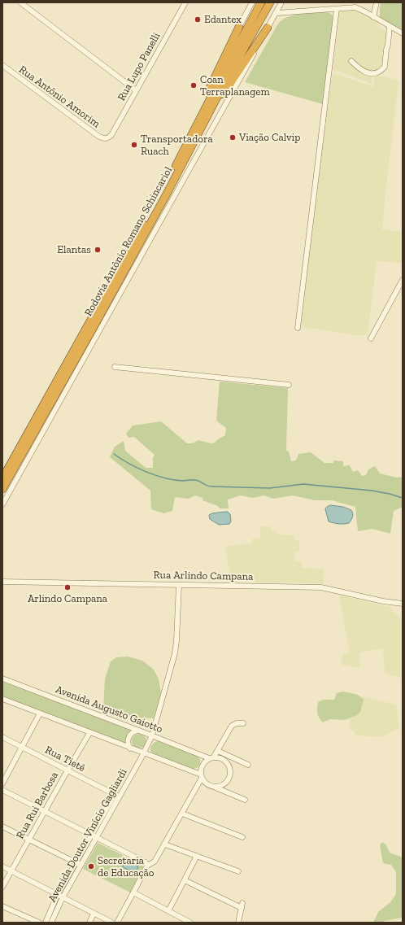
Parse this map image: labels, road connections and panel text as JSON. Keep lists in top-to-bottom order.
{
  "streets": {
    "highway": ["Rodovia Antônio Romano Schincariol"],
    "street": [
      "Rua Lupo Panelli",
      "Rua Antônio Amorim",
      "Rua Arlindo Campana",
      "Avenida Augusto Gaiotto",
      "Rua Tietê",
      "Rua Rui Barbosa",
      "Avenida Doutor Vinício Gagliardi"
    ]
  },
  "crossings": [
    ["Rua Lupo Panelli", "Rua Antônio Amorim"],
    ["Rua Arlindo Campana", "Avenida Doutor Vinício Gagliardi"],
    ["Avenida Augusto Gaiotto", "Avenida Doutor Vinício Gagliardi"],
    ["Rua Tietê", "Rua Rui Barbosa"],
    ["Rua Tietê", "Avenida Doutor Vinício Gagliardi"]
  ],
  "places": [
    "Edantex",
    "Coan Terraplanagem",
    "Viação Calvip",
    "Transportadora Ruach",
    "Elantas",
    "Arlindo Campana",
    "Secretaria de Educação"
  ]
}
